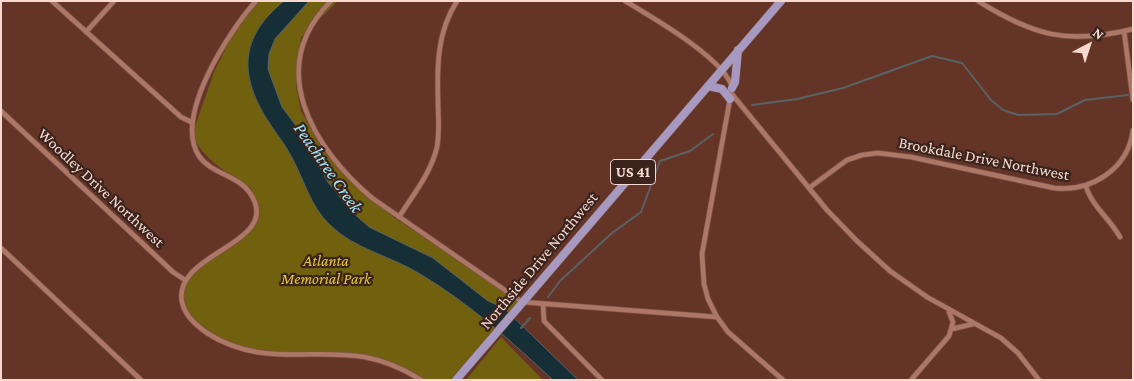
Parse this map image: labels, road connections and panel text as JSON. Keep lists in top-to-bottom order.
{
  "streets": {
    "main road": ["US 41", "Northside Drive Northwest"],
    "street": ["Brookdale Drive Northwest", "Woodley Drive Northwest"]
  },
  "water": ["Peachtree Creek"],
  "parks": ["Atlanta Memorial Park"],
  "north": "top right"
}
